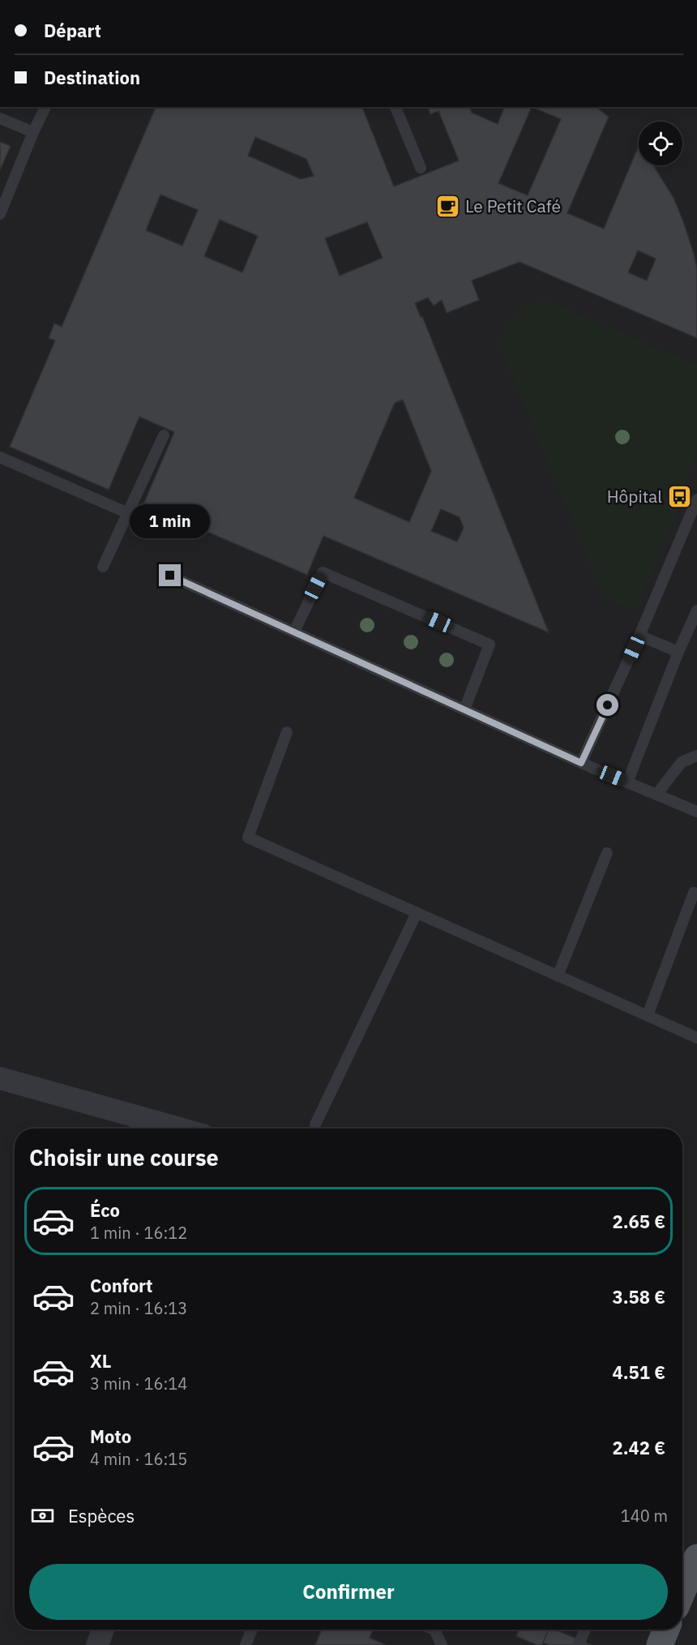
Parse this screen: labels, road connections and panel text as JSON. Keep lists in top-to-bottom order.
{
  "places": {
    "cafe": ["Le Petit Café"],
    "bus stop": ["Hôpital"]
  },
  "page": {
    "banner": ["Départ", "Destination"],
    "bubble": "1 min",
    "heading": "Choisir une course",
    "list": [
      {
        "name": "Éco",
        "note": "1 min · 16:12",
        "value": "2.65 €"
      },
      {
        "name": "Confort",
        "note": "2 min · 16:13",
        "value": "3.58 €"
      },
      {
        "name": "XL",
        "note": "3 min · 16:14",
        "value": "4.51 €"
      },
      {
        "name": "Moto",
        "note": "4 min · 16:15",
        "value": "2.42 €"
      }
    ],
    "pay": ["Espèces", "140 m"],
    "buttons": "Confirmer"
  }
}
